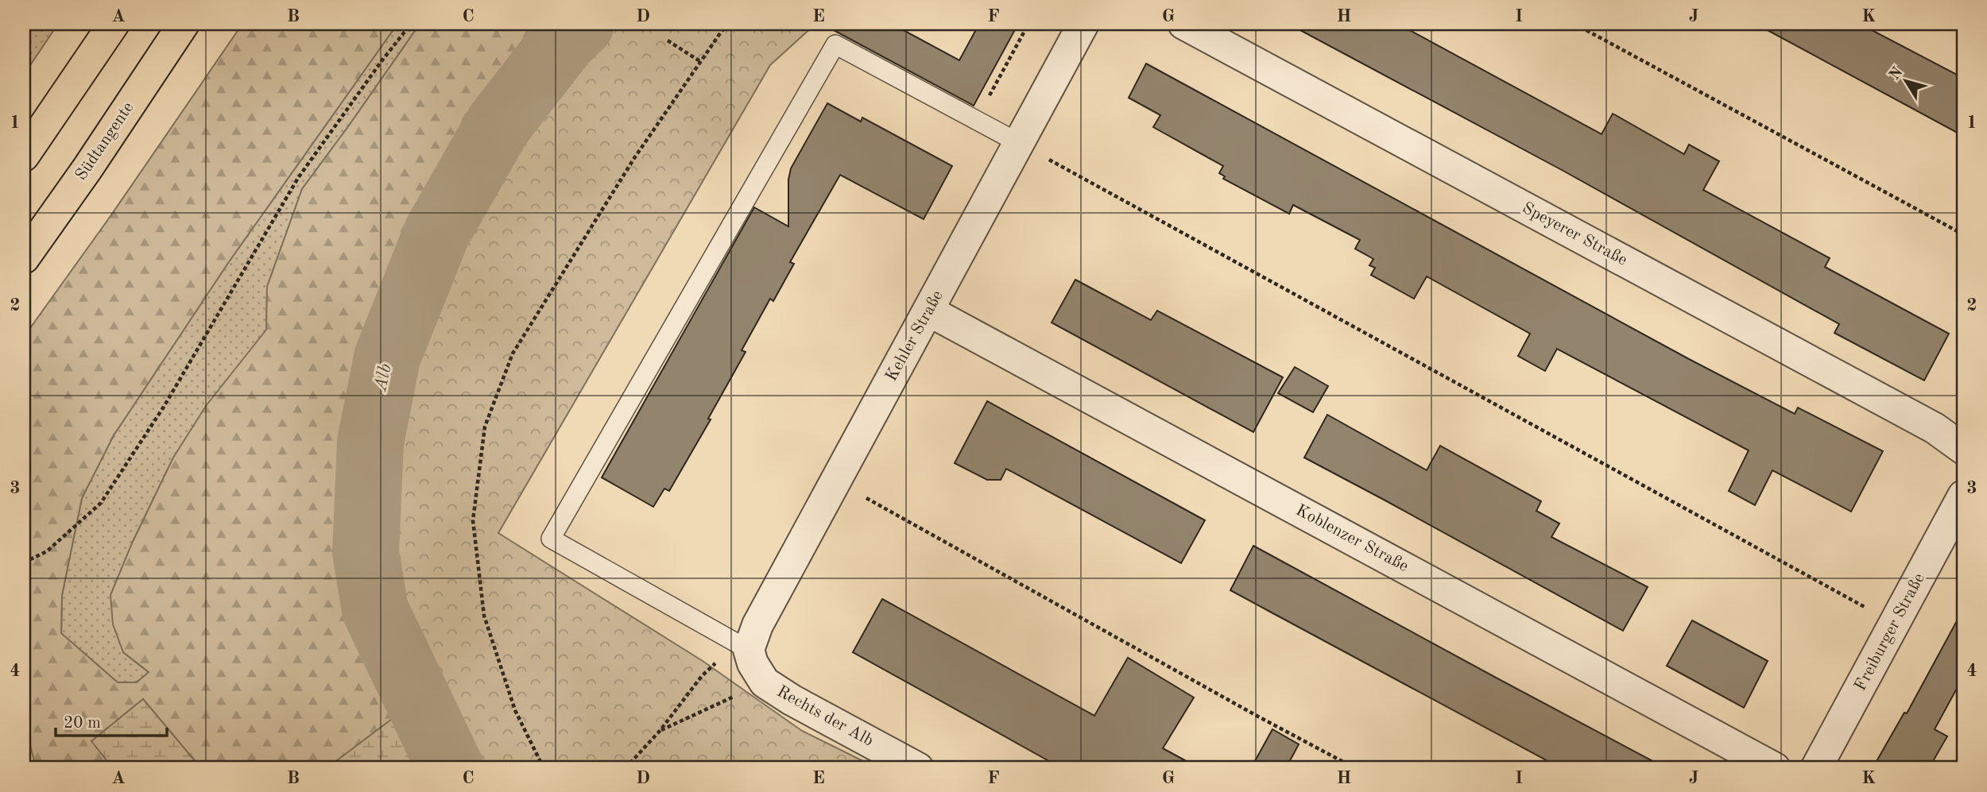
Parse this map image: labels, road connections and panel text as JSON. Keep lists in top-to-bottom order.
{
  "streets": {
    "highway": ["Südtangente"],
    "street": [
      "Speyerer Straße",
      "Kehler Straße",
      "Koblenzer Straße",
      "Freiburger Straße",
      "Rechts der Alb"
    ]
  },
  "crossings": [
    ["Kehler Straße", "Koblenzer Straße"],
    ["Kehler Straße", "Rechts der Alb"]
  ],
  "water": ["Alb"],
  "scale_bar": "20 m",
  "north": "top left",
  "grid": {
    "columns": [
      "A",
      "B",
      "C",
      "D",
      "E",
      "F",
      "G",
      "H",
      "I",
      "J",
      "K"
    ],
    "rows": [
      "1",
      "2",
      "3",
      "4"
    ]
  }
}
